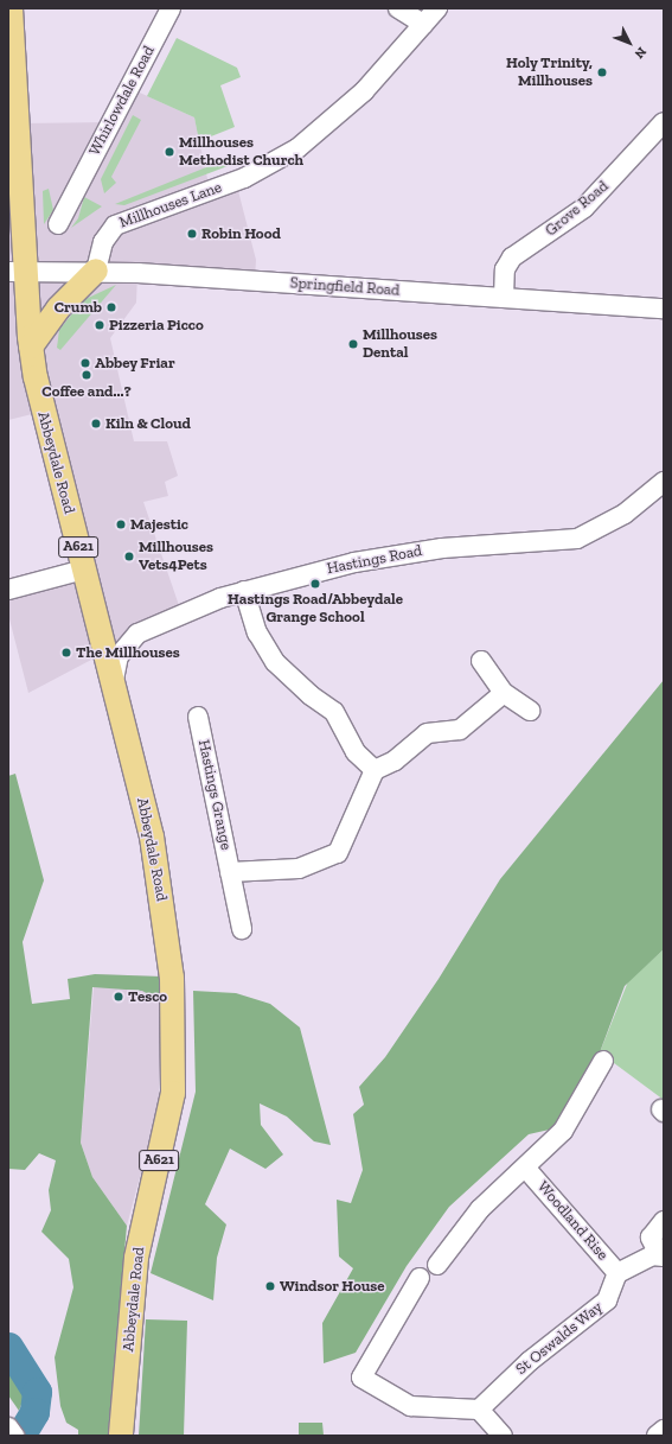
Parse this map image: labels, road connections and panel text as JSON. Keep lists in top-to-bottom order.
{
  "streets": {
    "main road": ["Abbeydale Road", "A621"],
    "street": [
      "Whirlowdale Road",
      "Millhouses Lane",
      "Grove Road",
      "Springfield Road",
      "Hastings Road",
      "Hastings Grange",
      "Woodland Rise",
      "St Oswalds Way"
    ]
  },
  "crossings": [
    ["Millhouses Lane", "Springfield Road"],
    ["Grove Road", "Springfield Road"],
    ["Springfield Road", "Abbeydale Road"],
    ["Springfield Road", "A621"],
    ["Abbeydale Road", "A621"],
    ["Abbeydale Road", "Hastings Road"],
    ["Woodland Rise", "St Oswalds Way"]
  ],
  "places": [
    "Holy Trinity, Millhouses",
    "Millhouses Methodist Church",
    "Robin Hood",
    "Crumb",
    "Pizzeria Picco",
    "Millhouses Dental",
    "Abbey Friar",
    "Coffee and...?",
    "Kiln & Cloud",
    "Majestic",
    "Millhouses Vets4Pets",
    "Hastings Road/Abbeydale Grange School",
    "The Millhouses",
    "Tesco",
    "Windsor House"
  ],
  "north": "bottom right"
}
